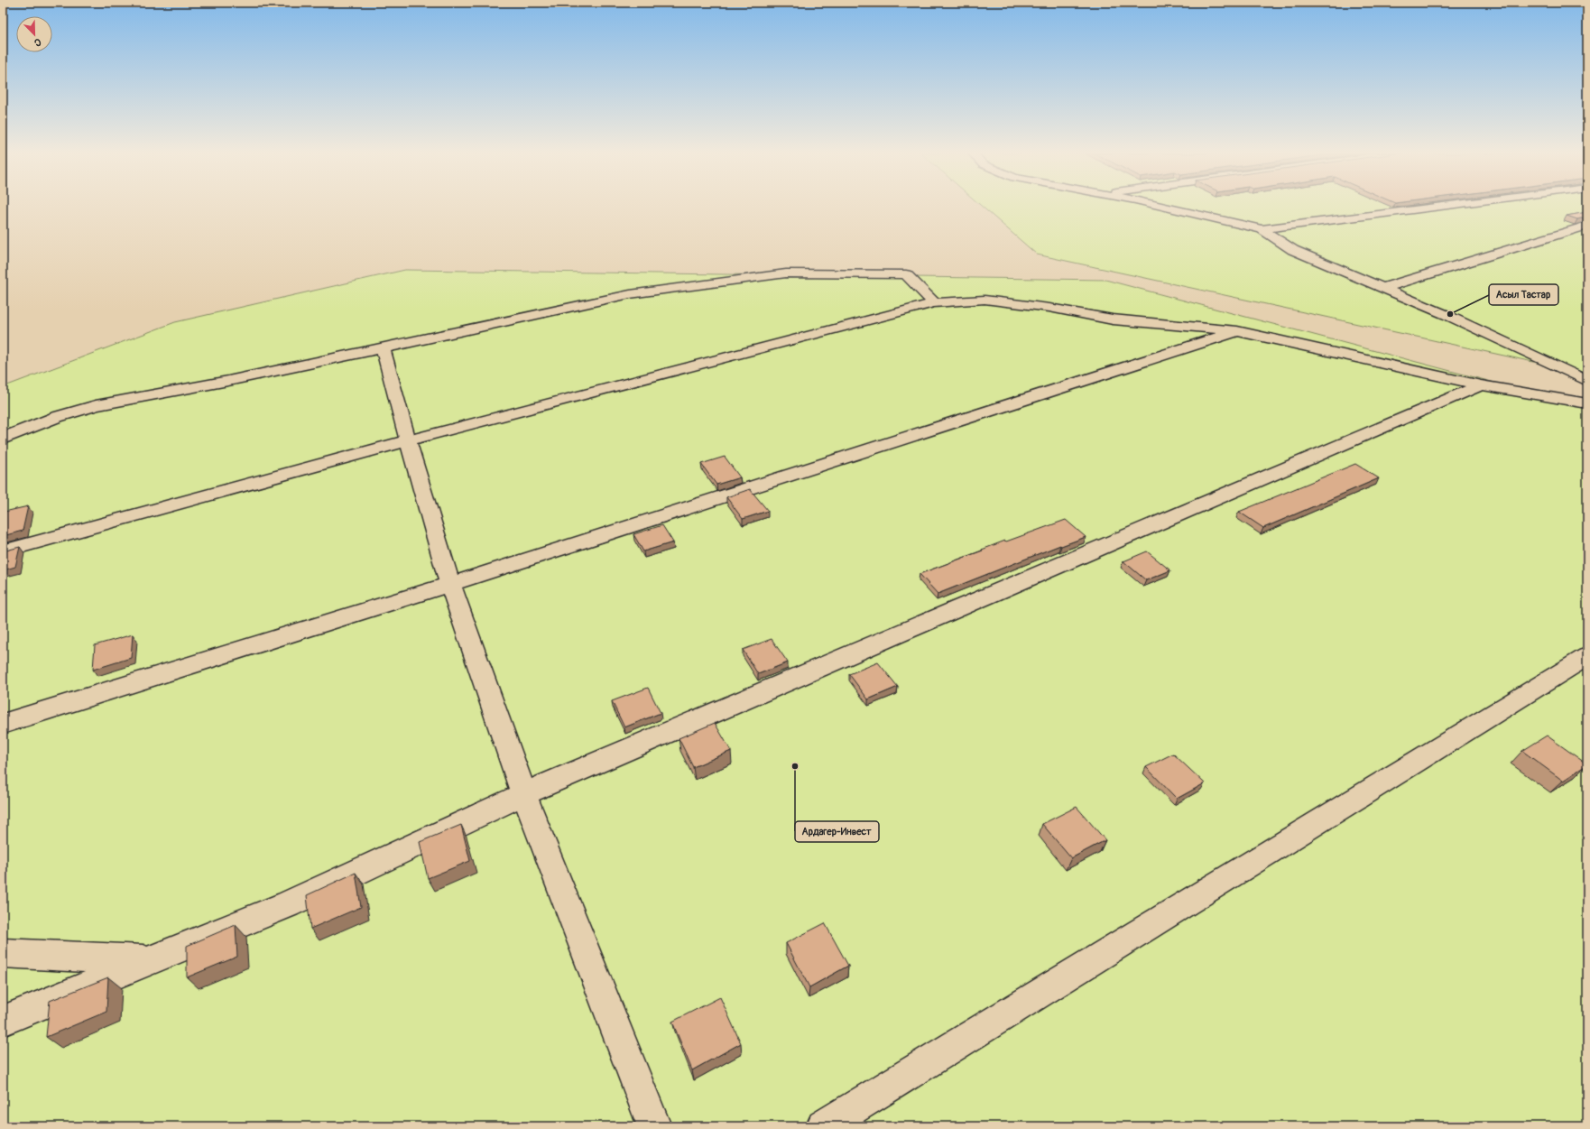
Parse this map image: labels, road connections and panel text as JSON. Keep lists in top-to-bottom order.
{
  "places": ["Асыл Тастар", "Ардагер-Инвест"],
  "north": "bottom right"
}
